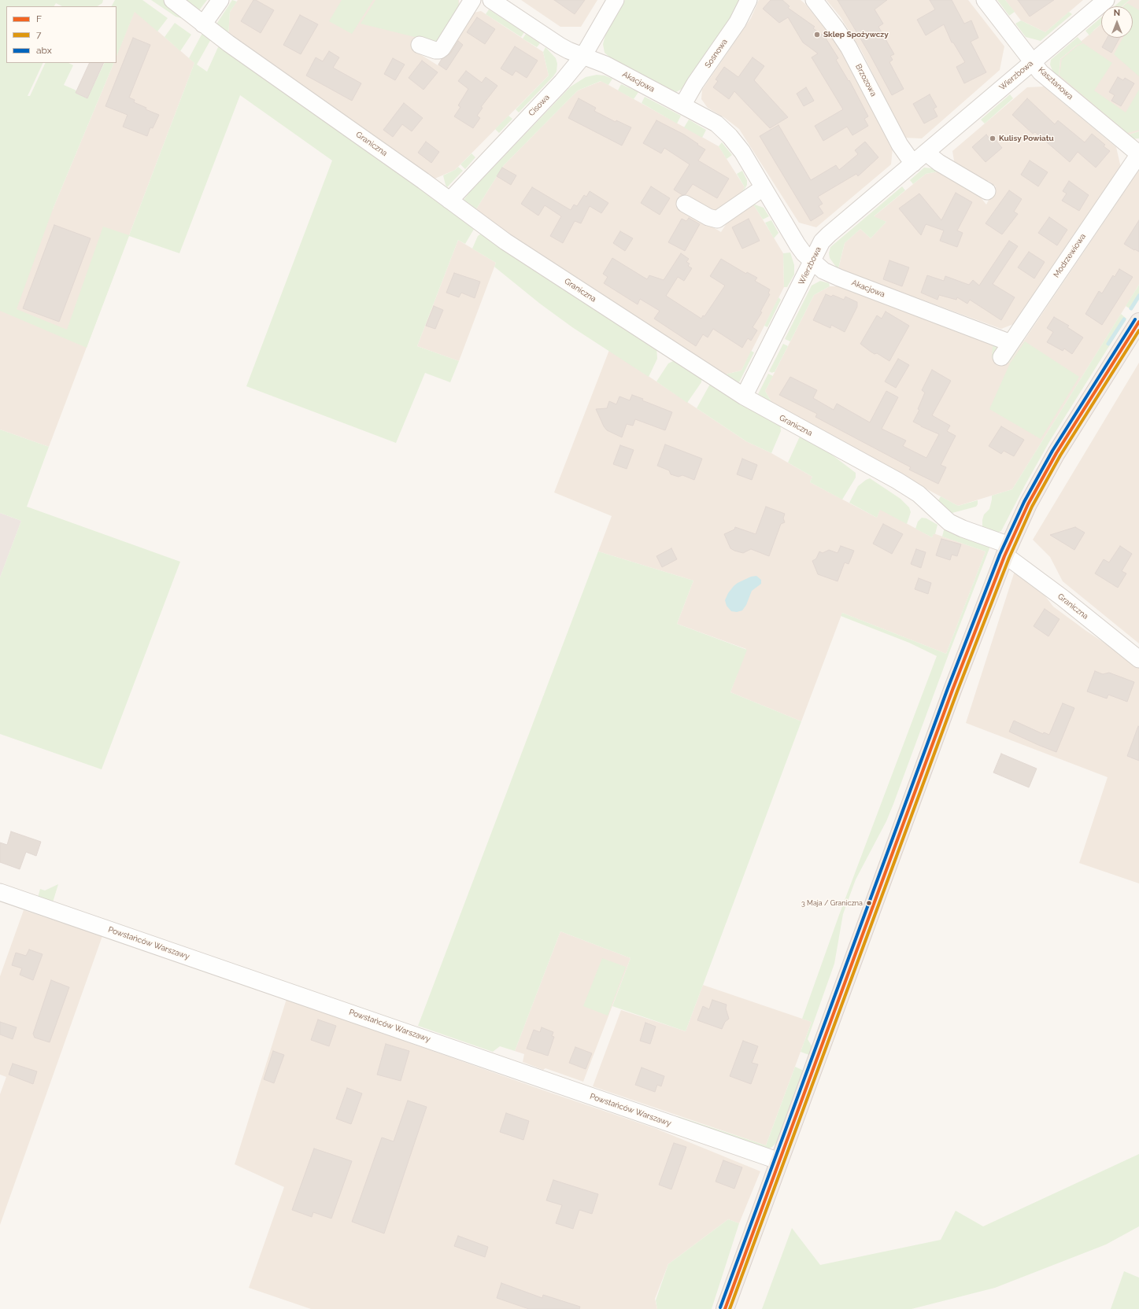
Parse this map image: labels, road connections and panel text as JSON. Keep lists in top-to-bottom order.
{
  "streets": {
    "street": [
      "Sosnowa",
      "Wierzbowa",
      "Brzozowa",
      "Akacjowa",
      "Kasztanowa",
      "Cisowa",
      "Graniczna",
      "Modrzewiowa",
      "Powstańców Warszawy"
    ]
  },
  "crossings": [
    ["Sosnowa", "Akacjowa"],
    ["Wierzbowa", "Brzozowa"],
    ["Wierzbowa", "Akacjowa"],
    ["Wierzbowa", "Kasztanowa"],
    ["Wierzbowa", "Graniczna"],
    ["Akacjowa", "Cisowa"],
    ["Akacjowa", "Modrzewiowa"],
    ["Kasztanowa", "Modrzewiowa"],
    ["Cisowa", "Graniczna"]
  ],
  "places": ["Sklep Spożywczy", "Kulisy Powiatu", "3 Maja / Graniczna"],
  "lines": ["transit line abx", "transit line F", "transit line 7"],
  "legend": ["F", "7", "abx"],
  "north": "top"
}
